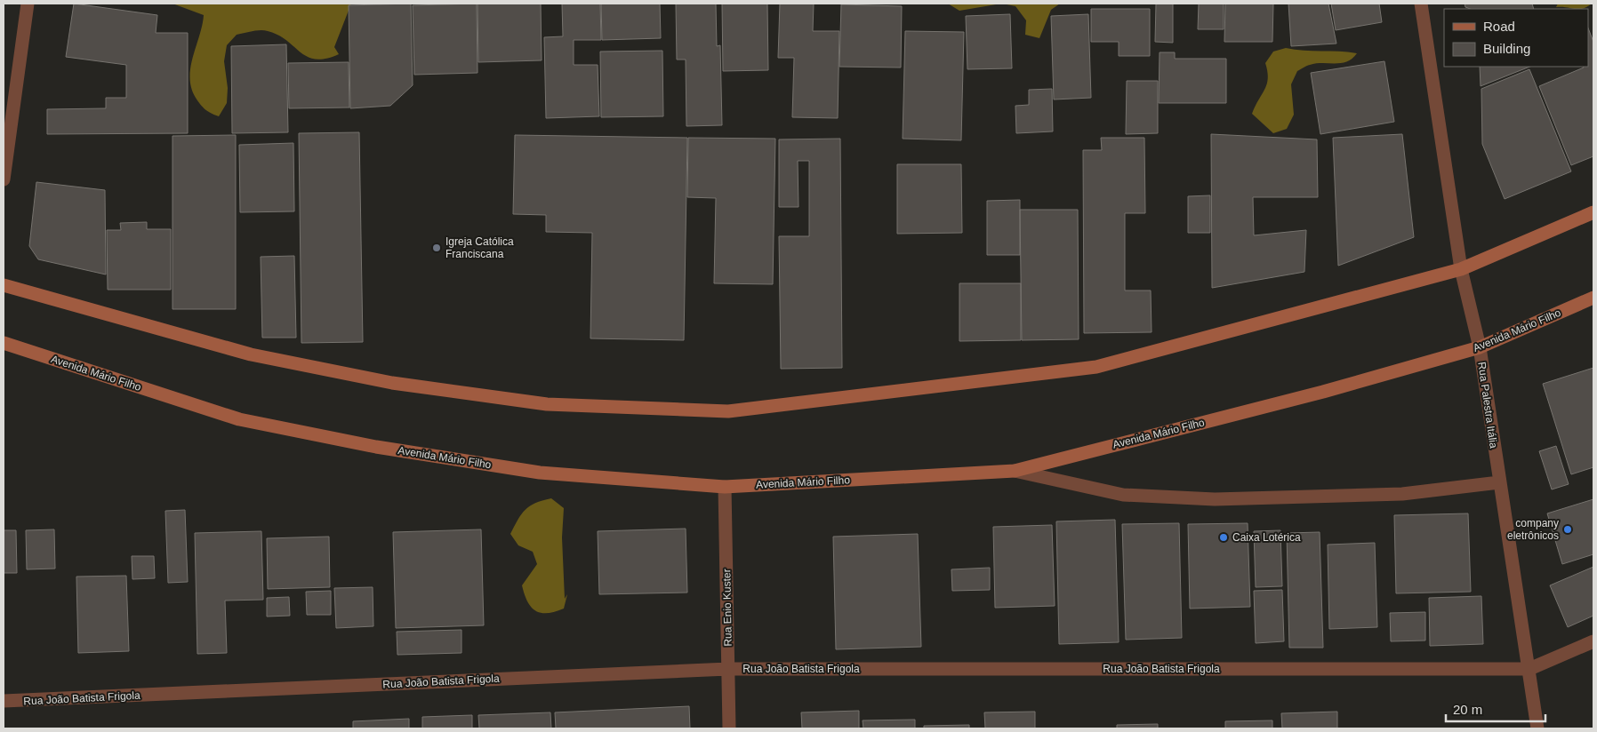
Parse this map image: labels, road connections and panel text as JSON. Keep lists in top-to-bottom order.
{
  "streets": {
    "main road": ["Avenida Mário Filho"],
    "street": ["Rua Palestra Itália", "Rua Enio Kuster", "Rua João Batista Frigola"]
  },
  "crossings": [
    ["Avenida Mário Filho", "Rua Palestra Itália"],
    ["Avenida Mário Filho", "Rua Enio Kuster"],
    ["Rua Palestra Itália", "Rua João Batista Frigola"],
    ["Rua Enio Kuster", "Rua João Batista Frigola"]
  ],
  "places": ["Igreja Católica Franciscana", "company eletrônicos", "Caixa Lotérica"],
  "legend": ["Road", "Building"],
  "scale_bar": "20 m"
}
